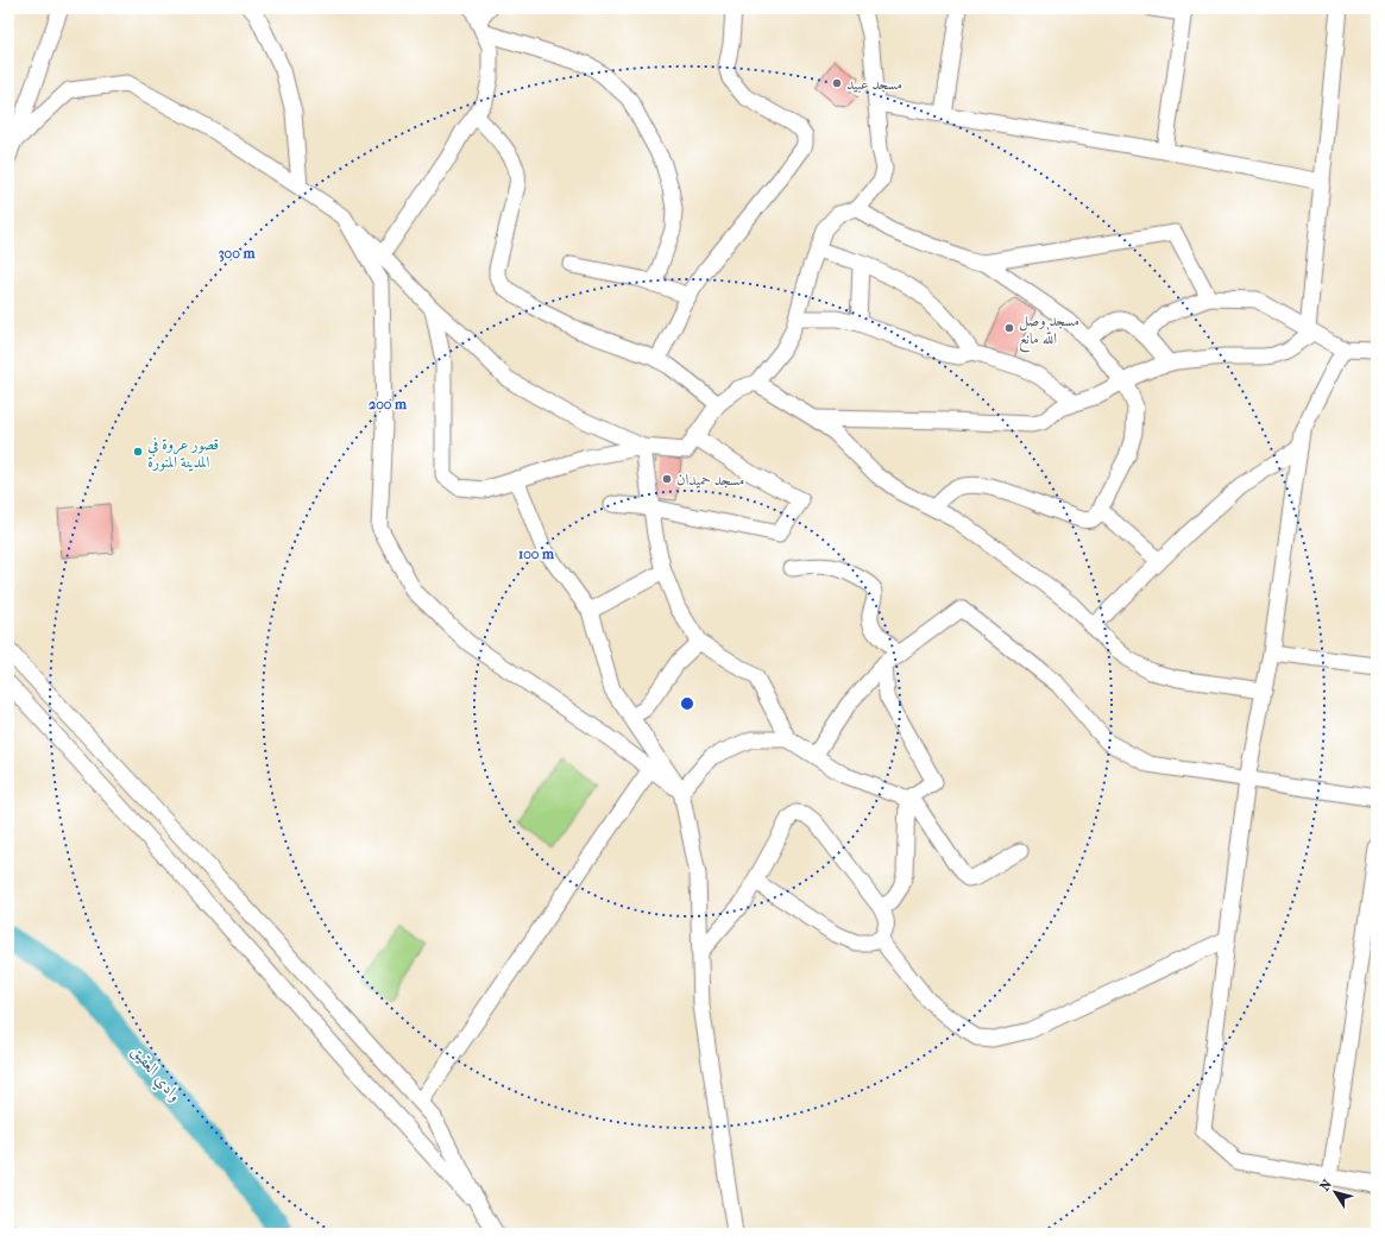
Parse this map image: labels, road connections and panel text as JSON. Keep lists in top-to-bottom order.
{
  "water": ["وادي العقيق"],
  "places": [
    "مسجد عبيد",
    "مسجد وصل الله مانع",
    "قصور عروة في المدينة المنورة",
    "مسجد حميدان"
  ],
  "north": "top left",
  "rings": ["300 m", "200 m", "100 m"]
}
